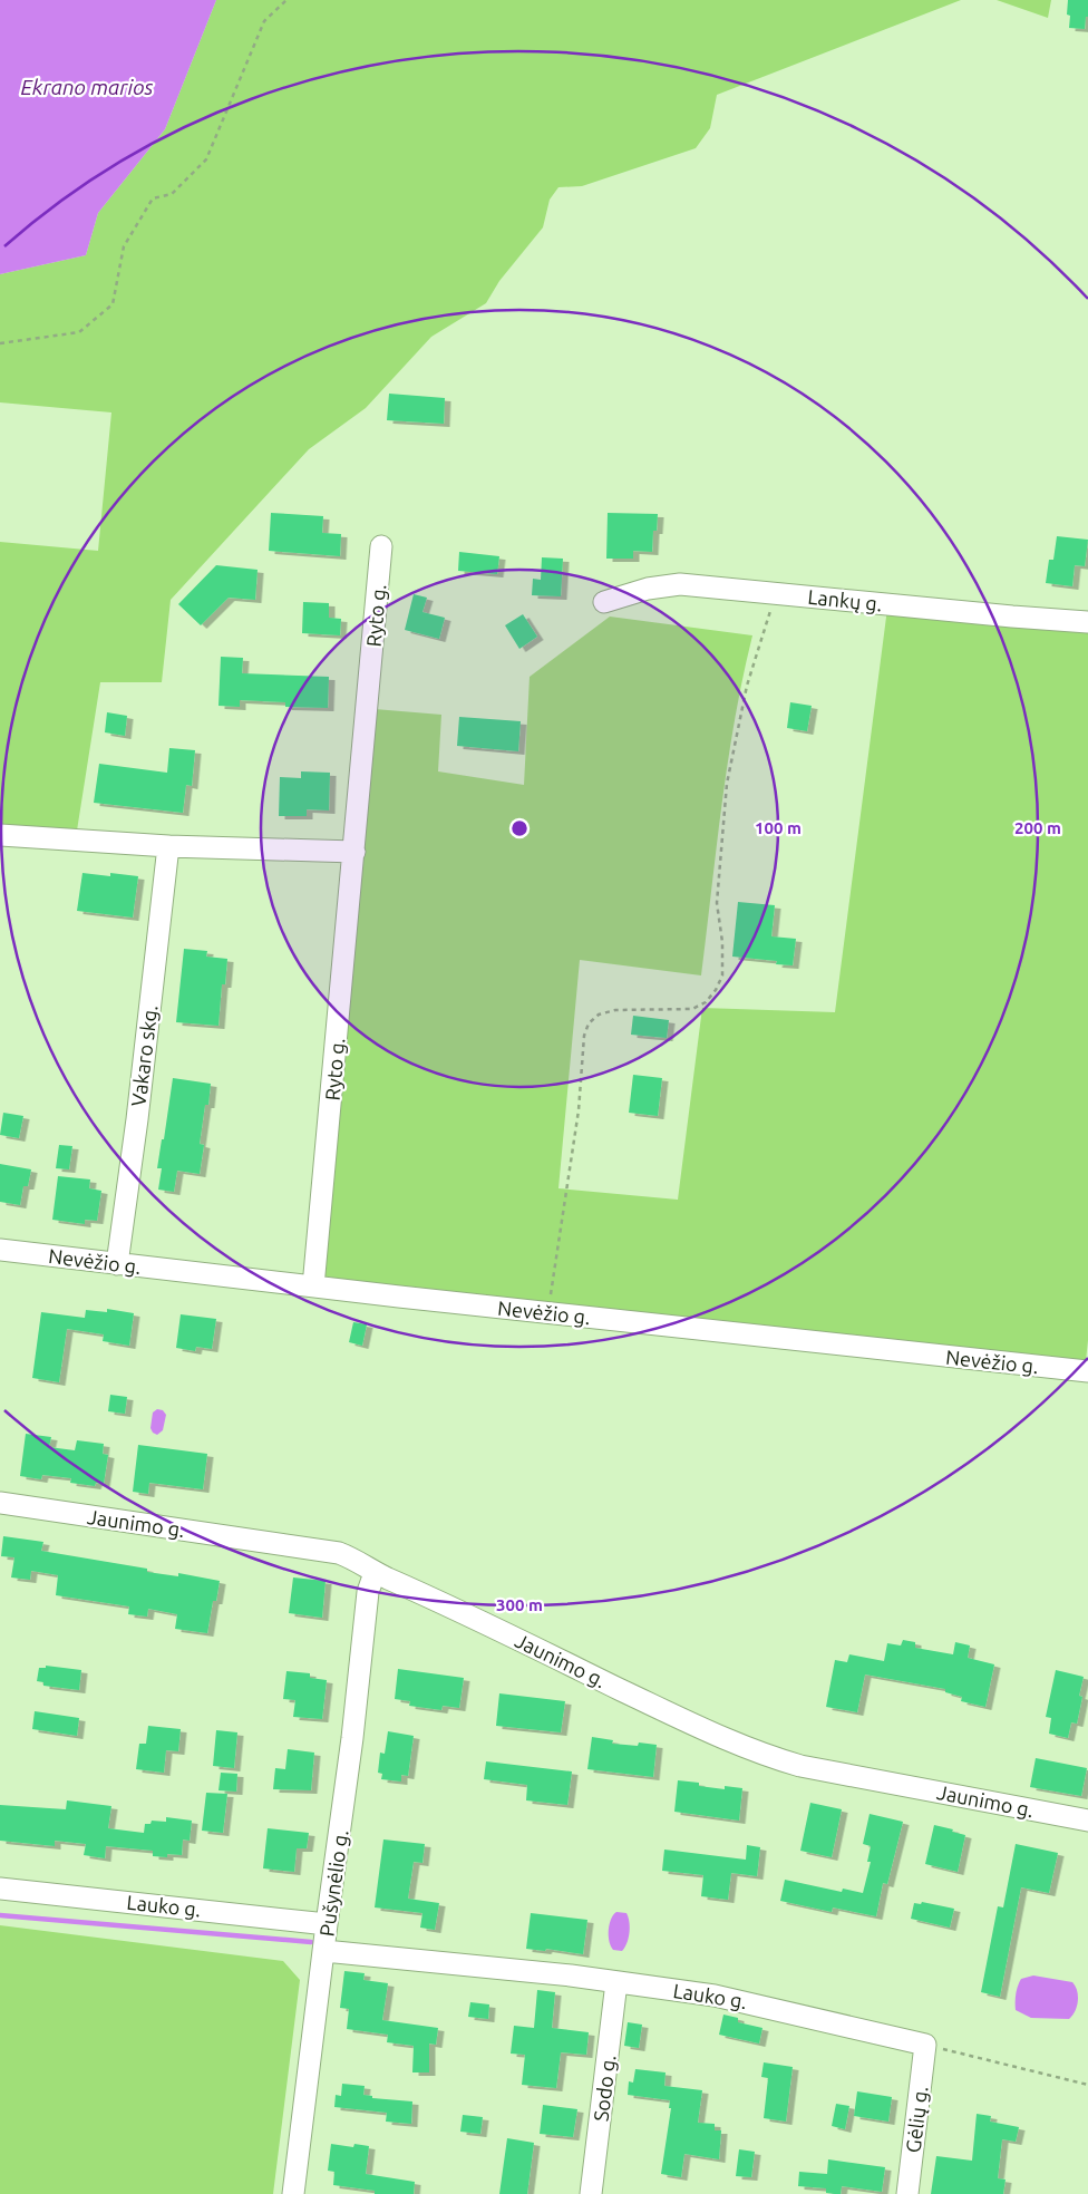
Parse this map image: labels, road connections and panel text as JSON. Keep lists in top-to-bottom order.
{
  "streets": {
    "street": [
      "Lankų g.",
      "Ryto g.",
      "Vakaro skg.",
      "Nevėžio g.",
      "Jaunimo g.",
      "Pušynėlio g.",
      "Lauko g.",
      "Sodo g.",
      "Gėlių g."
    ]
  },
  "crossings": [
    ["Ryto g.", "Nevėžio g."],
    ["Vakaro skg.", "Nevėžio g."],
    ["Jaunimo g.", "Pušynėlio g."],
    ["Pušynėlio g.", "Lauko g."],
    ["Lauko g.", "Sodo g."],
    ["Lauko g.", "Gėlių g."]
  ],
  "water": ["Ekrano marios"],
  "rings": ["100 m", "200 m", "300 m"]
}
